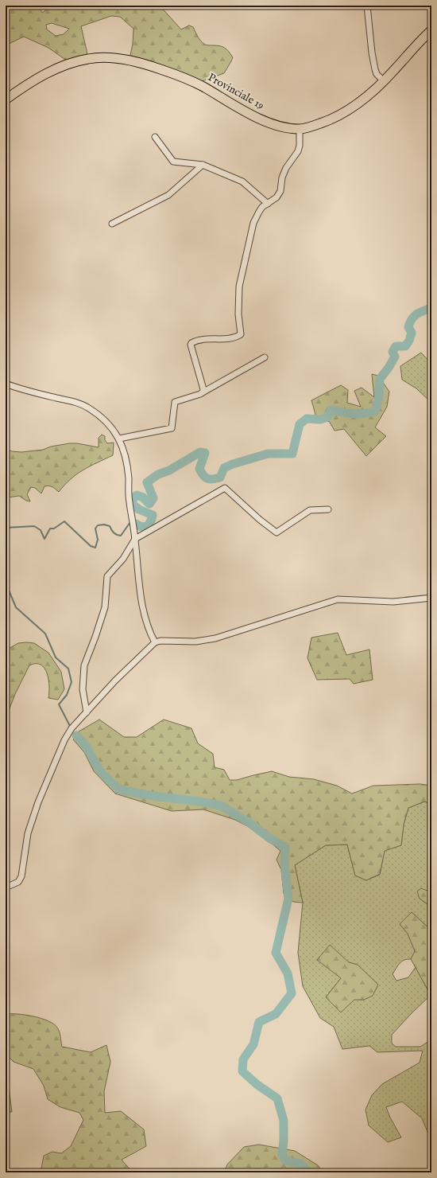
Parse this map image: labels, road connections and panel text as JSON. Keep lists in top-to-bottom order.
{
  "streets": {
    "main road": ["Provinciale 19"]
  }
}
